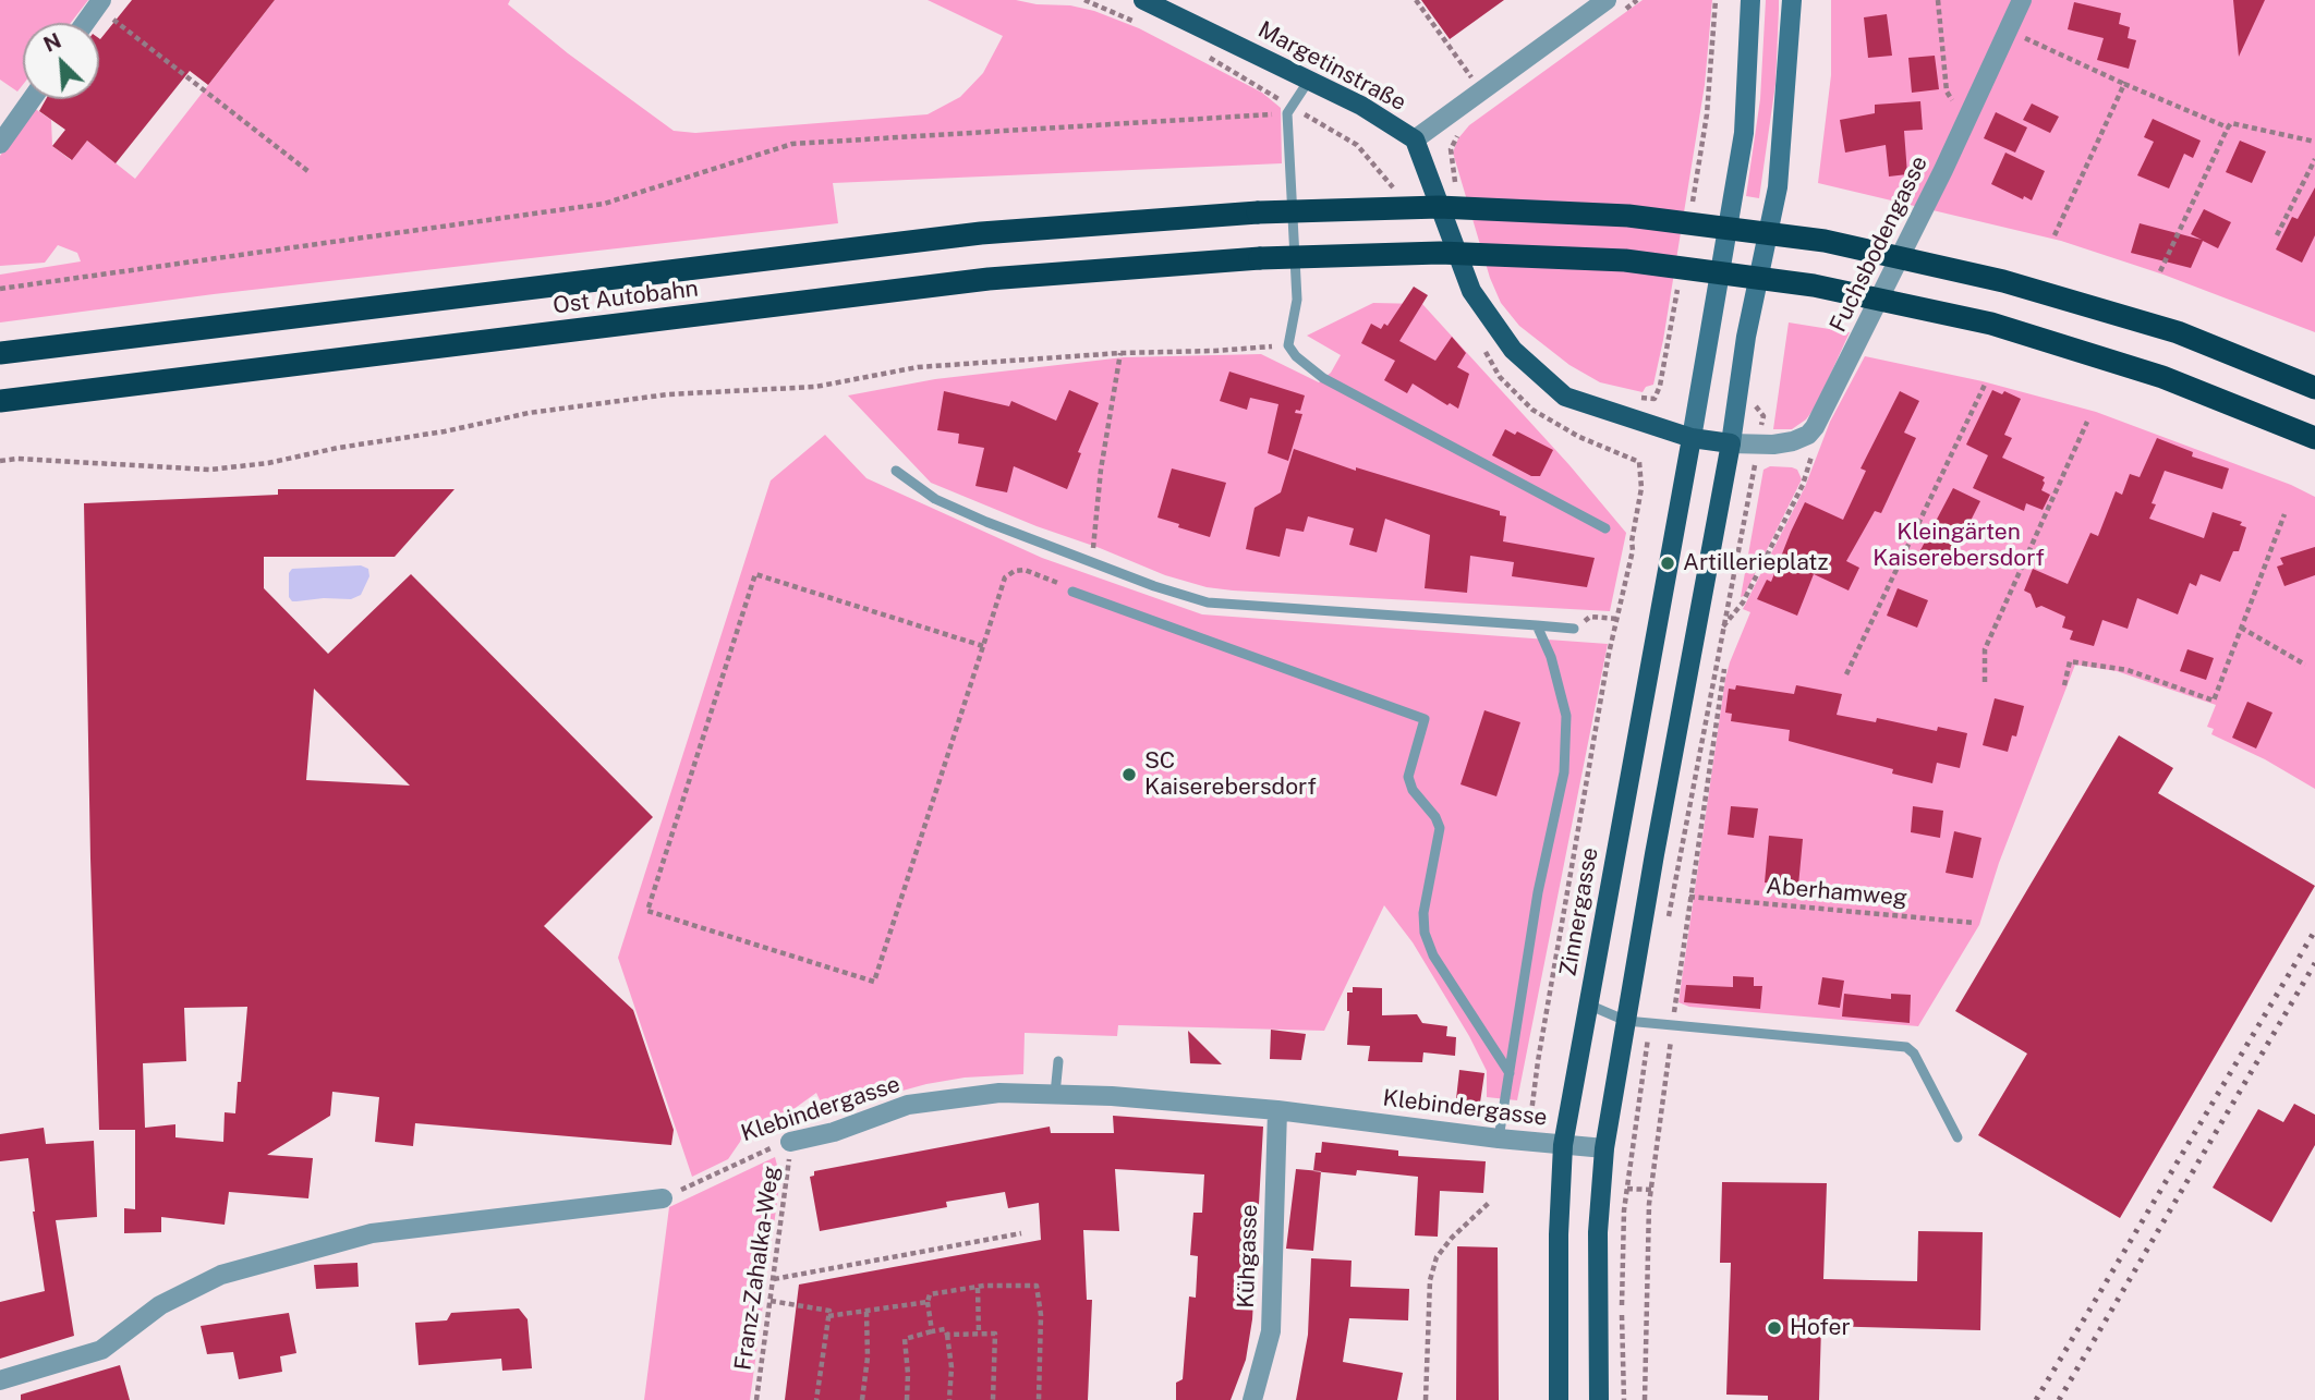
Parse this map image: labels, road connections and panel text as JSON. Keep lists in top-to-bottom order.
{
  "streets": {
    "highway": ["Ost Autobahn"],
    "main road": ["Margetinstraße", "Zinnergasse"],
    "street": ["Fuchsbodengasse", "Klebindergasse", "Kühgasse"],
    "path": ["Aberhamweg", "Franz-Zahalka-Weg"]
  },
  "crossings": [
    ["Zinnergasse", "Klebindergasse"],
    ["Klebindergasse", "Kühgasse"],
    ["Klebindergasse", "Franz-Zahalka-Weg"]
  ],
  "parks": ["Kleingärten Kaiserebersdorf"],
  "places": ["Artillerieplatz", "SC Kaiserebersdorf", "Hofer"],
  "north": "top left"
}
